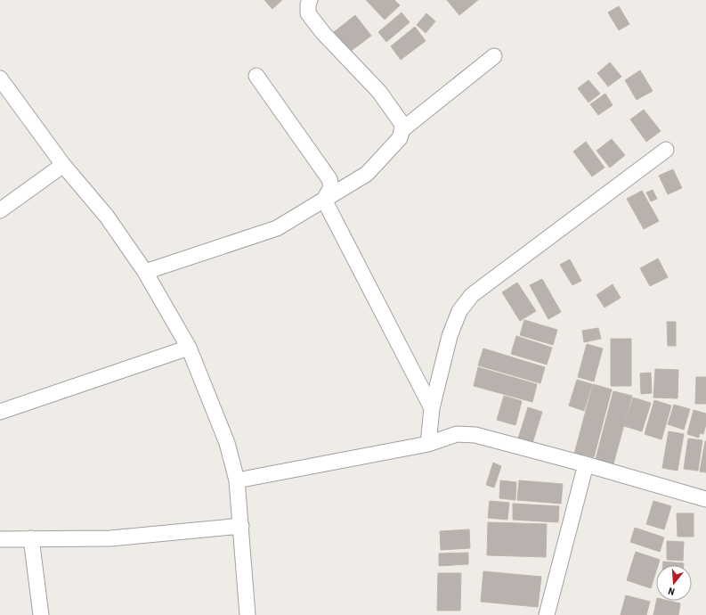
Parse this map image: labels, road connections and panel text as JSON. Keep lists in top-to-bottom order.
{
  "north": "bottom"
}
